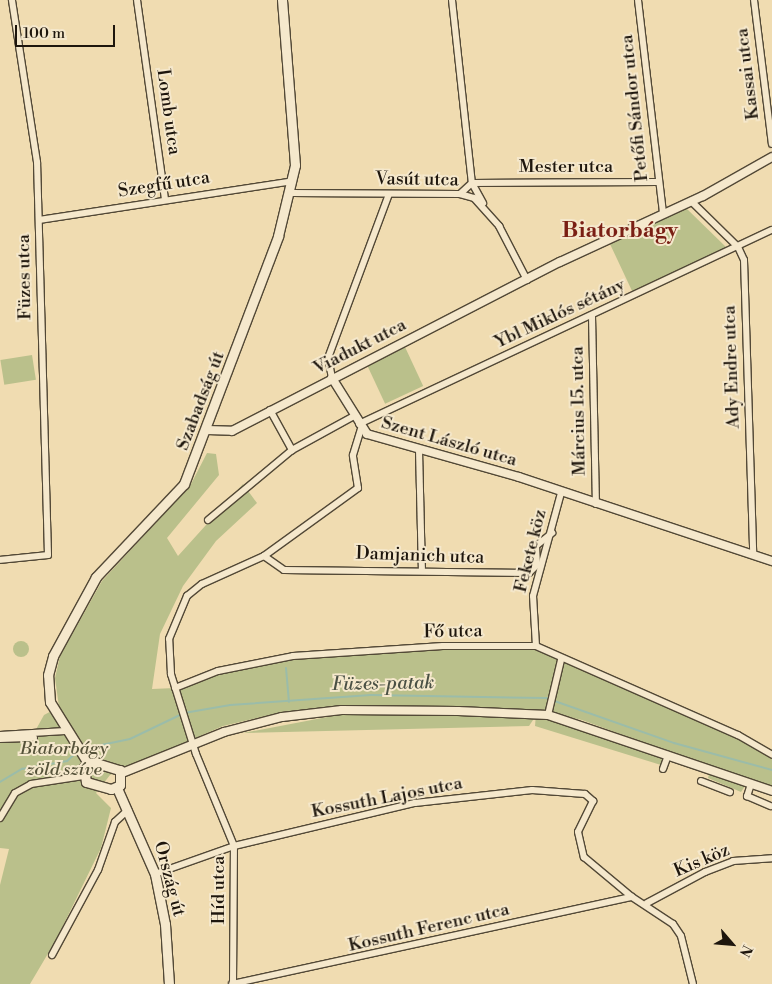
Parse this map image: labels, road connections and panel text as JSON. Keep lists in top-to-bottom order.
{
  "streets": {
    "main road": ["Szabadság út", "Ország út"],
    "street": [
      "Kassai utca",
      "Petőfi Sándor utca",
      "Lomb utca",
      "Mester utca",
      "Vasút utca",
      "Szegfű utca",
      "Füzes utca",
      "Ybl Miklós sétány",
      "Viadukt utca",
      "Ady Endre utca",
      "Március 15. utca",
      "Szent László utca",
      "Fekete köz",
      "Damjanich utca",
      "Fő utca",
      "Kossuth Lajos utca",
      "Kis köz",
      "Híd utca",
      "Kossuth Ferenc utca"
    ]
  },
  "crossings": [
    ["Petőfi Sándor utca", "Mester utca"],
    ["Petőfi Sándor utca", "Viadukt utca"],
    ["Lomb utca", "Szegfű utca"],
    ["Vasút utca", "Szabadság út"],
    ["Vasút utca", "Szent László utca"],
    ["Szegfű utca", "Füzes utca"],
    ["Szegfű utca", "Szabadság út"],
    ["Ybl Miklós sétány", "Ady Endre utca"],
    ["Ybl Miklós sétány", "Március 15. utca"],
    ["Ybl Miklós sétány", "Szent László utca"],
    ["Viadukt utca", "Szabadság út"],
    ["Viadukt utca", "Szent László utca"],
    ["Ady Endre utca", "Szent László utca"],
    ["Március 15. utca", "Szent László utca"],
    ["Szent László utca", "Fekete köz"],
    ["Fekete köz", "Damjanich utca"],
    ["Fekete köz", "Fő utca"],
    ["Kossuth Lajos utca", "Ország út"],
    ["Kossuth Lajos utca", "Híd utca"],
    ["Kossuth Lajos utca", "Kossuth Ferenc utca"],
    ["Híd utca", "Kossuth Ferenc utca"]
  ],
  "districts": ["Biatorbágy"],
  "water": ["Füzes-patak"],
  "parks": ["Biatorbágy zöld szíve"],
  "scale_bar": "100 m",
  "north": "bottom right"
}
